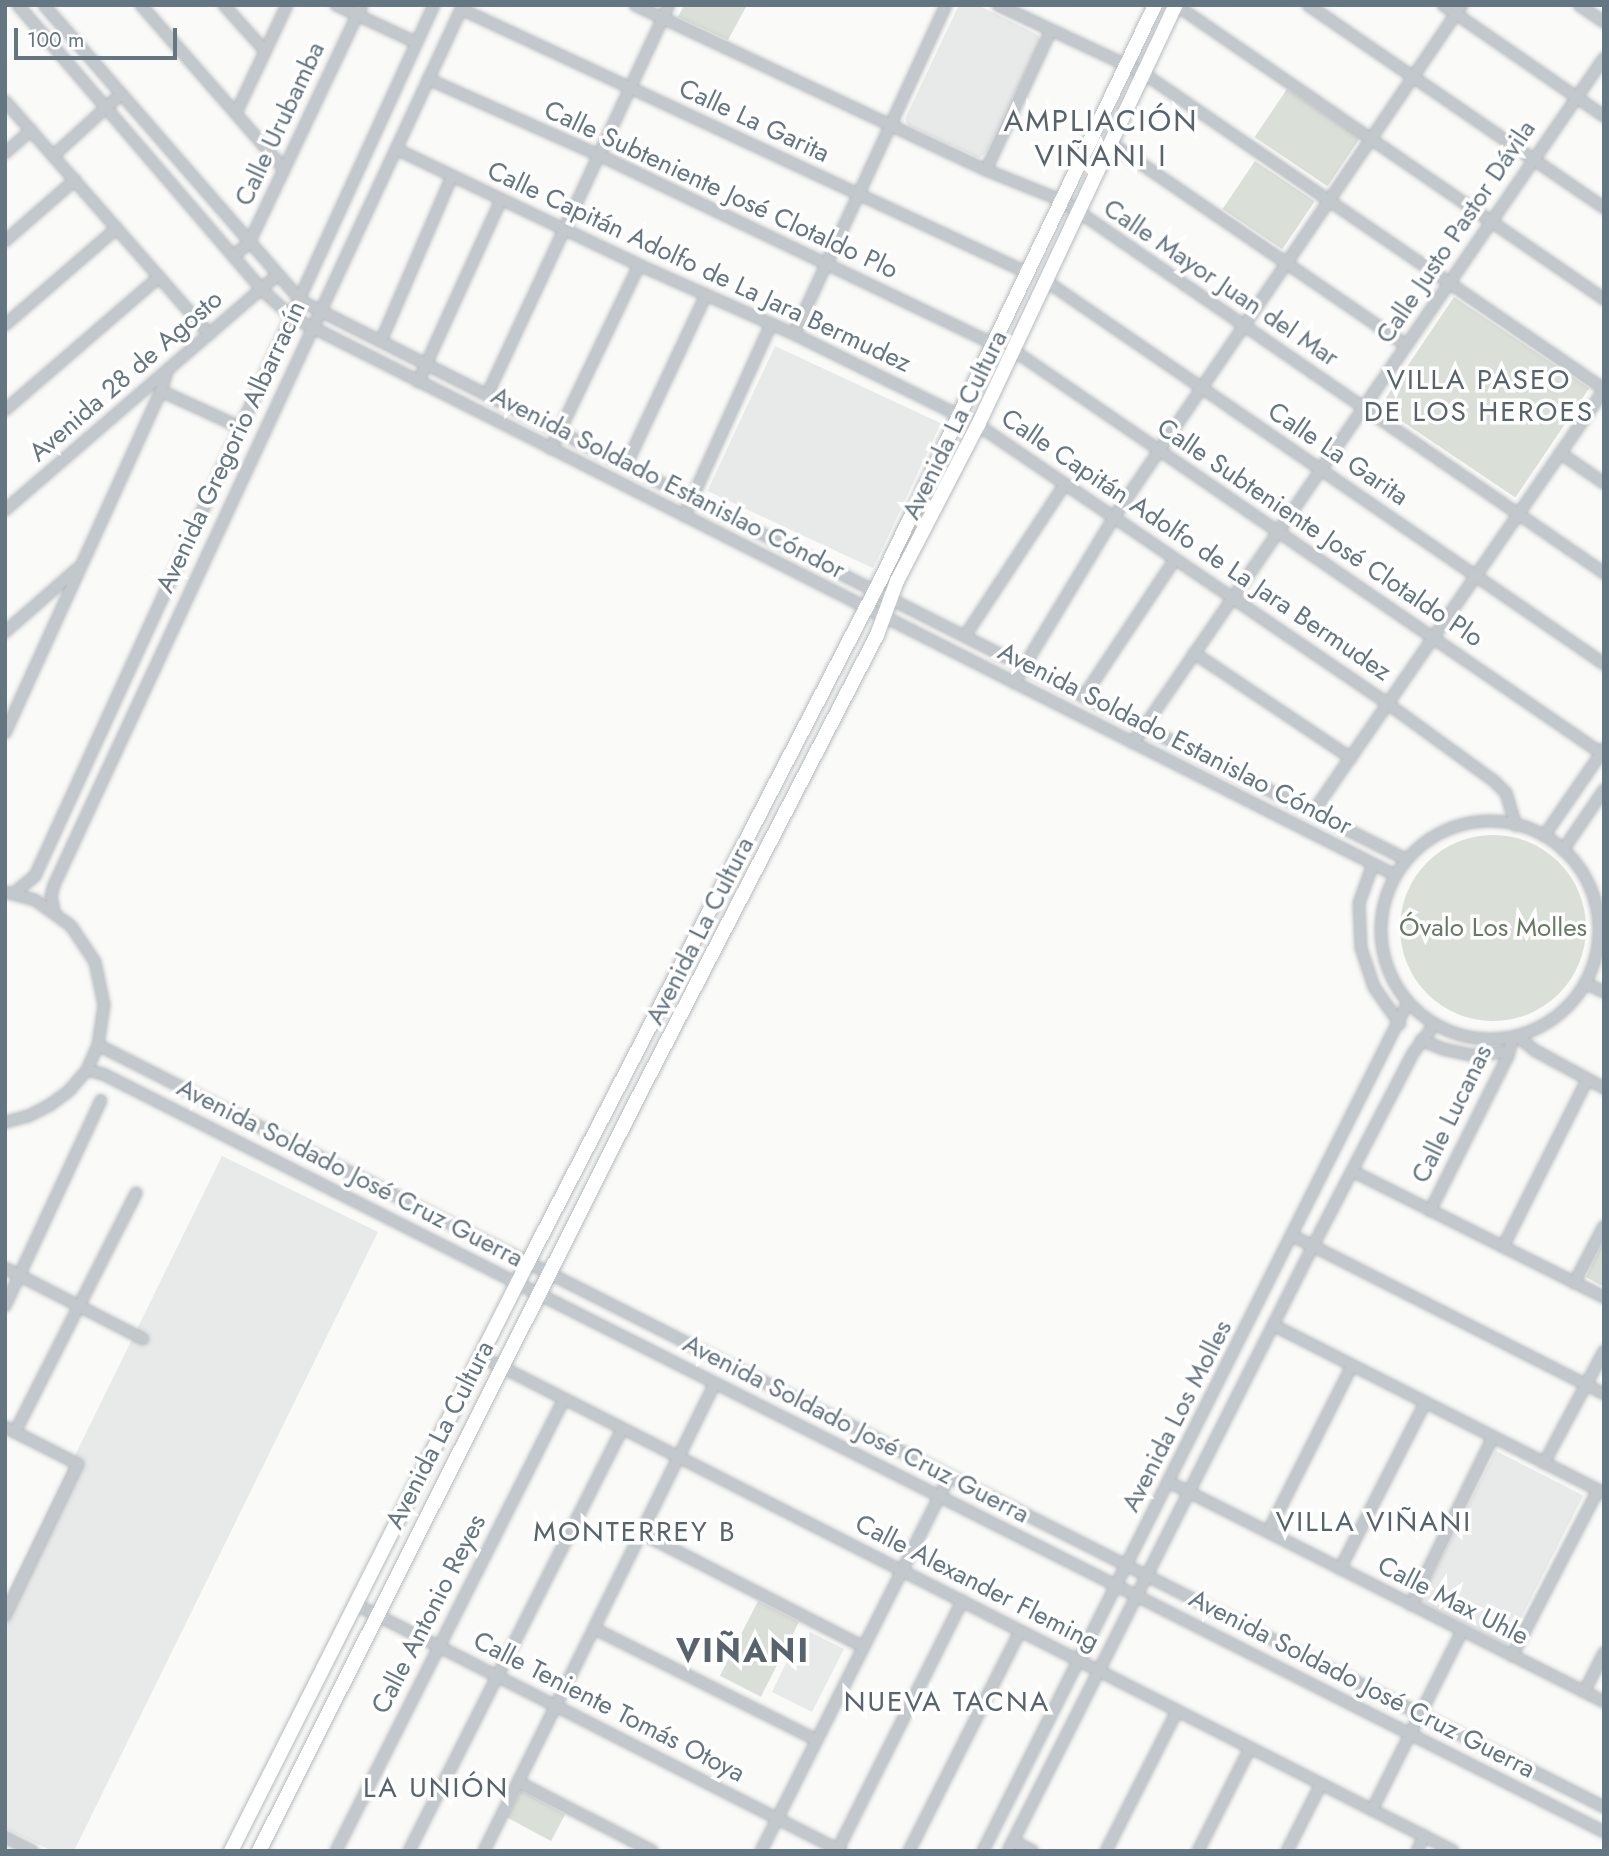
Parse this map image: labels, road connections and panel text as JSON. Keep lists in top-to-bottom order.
{
  "streets": {
    "main road": ["Avenida La Cultura"],
    "street": [
      "Calle La Garita",
      "Calle Urubamba",
      "Calle Subteniente José Clotaldo Plo",
      "Calle Justo Pastor Dávila",
      "Calle Capitán Adolfo de La Jara Bermudez",
      "Calle Mayor Juan del Mar",
      "Avenida 28 de Agosto",
      "Avenida Gregorio Albarracín",
      "Avenida Soldado Estanislao Cóndor",
      "Calle Lucanas",
      "Avenida Soldado José Cruz Guerra",
      "Avenida Los Molles",
      "Calle Alexander Fleming",
      "Calle Max Uhle",
      "Calle Antonio Reyes",
      "Calle Teniente Tomás Otoya"
    ]
  },
  "crossings": [
    ["Calle La Garita", "Calle Justo Pastor Dávila"],
    ["Calle La Garita", "Avenida La Cultura"],
    ["Calle La Garita", "Avenida Gregorio Albarracín"],
    ["Calle Urubamba", "Avenida Soldado Estanislao Cóndor"],
    ["Calle Subteniente José Clotaldo Plo", "Calle Justo Pastor Dávila"],
    ["Calle Subteniente José Clotaldo Plo", "Avenida La Cultura"],
    ["Calle Subteniente José Clotaldo Plo", "Avenida Gregorio Albarracín"],
    ["Calle Justo Pastor Dávila", "Calle Capitán Adolfo de La Jara Bermudez"],
    ["Calle Justo Pastor Dávila", "Calle Mayor Juan del Mar"],
    ["Calle Justo Pastor Dávila", "Avenida Soldado Estanislao Cóndor"],
    ["Calle Capitán Adolfo de La Jara Bermudez", "Avenida La Cultura"],
    ["Calle Capitán Adolfo de La Jara Bermudez", "Avenida Gregorio Albarracín"],
    ["Calle Capitán Adolfo de La Jara Bermudez", "Avenida Soldado Estanislao Cóndor"],
    ["Calle Capitán Adolfo de La Jara Bermudez", "Calle Lucanas"],
    ["Calle Capitán Adolfo de La Jara Bermudez", "Avenida Los Molles"],
    ["Calle Mayor Juan del Mar", "Avenida La Cultura"],
    ["Avenida 28 de Agosto", "Avenida Soldado Estanislao Cóndor"],
    ["Avenida La Cultura", "Avenida Soldado Estanislao Cóndor"],
    ["Avenida La Cultura", "Avenida Soldado José Cruz Guerra"],
    ["Avenida La Cultura", "Calle Alexander Fleming"],
    ["Avenida La Cultura", "Calle Teniente Tomás Otoya"],
    ["Avenida Gregorio Albarracín", "Avenida Soldado Estanislao Cóndor"],
    ["Avenida Soldado Estanislao Cóndor", "Calle Lucanas"],
    ["Avenida Soldado Estanislao Cóndor", "Avenida Los Molles"],
    ["Calle Lucanas", "Avenida Los Molles"],
    ["Avenida Soldado José Cruz Guerra", "Avenida Los Molles"],
    ["Avenida Los Molles", "Calle Alexander Fleming"],
    ["Avenida Los Molles", "Calle Max Uhle"],
    ["Calle Alexander Fleming", "Calle Antonio Reyes"],
    ["Calle Antonio Reyes", "Calle Teniente Tomás Otoya"]
  ],
  "districts": [
    "AMPLIACIÓN VIÑANI I",
    "VILLA PASEO DE LOS HEROES",
    "VILLA VIÑANI",
    "MONTERREY B",
    "VIÑANI",
    "NUEVA TACNA",
    "LA UNIÓN"
  ],
  "parks": ["Óvalo Los Molles"],
  "scale_bar": "100 m"
}
